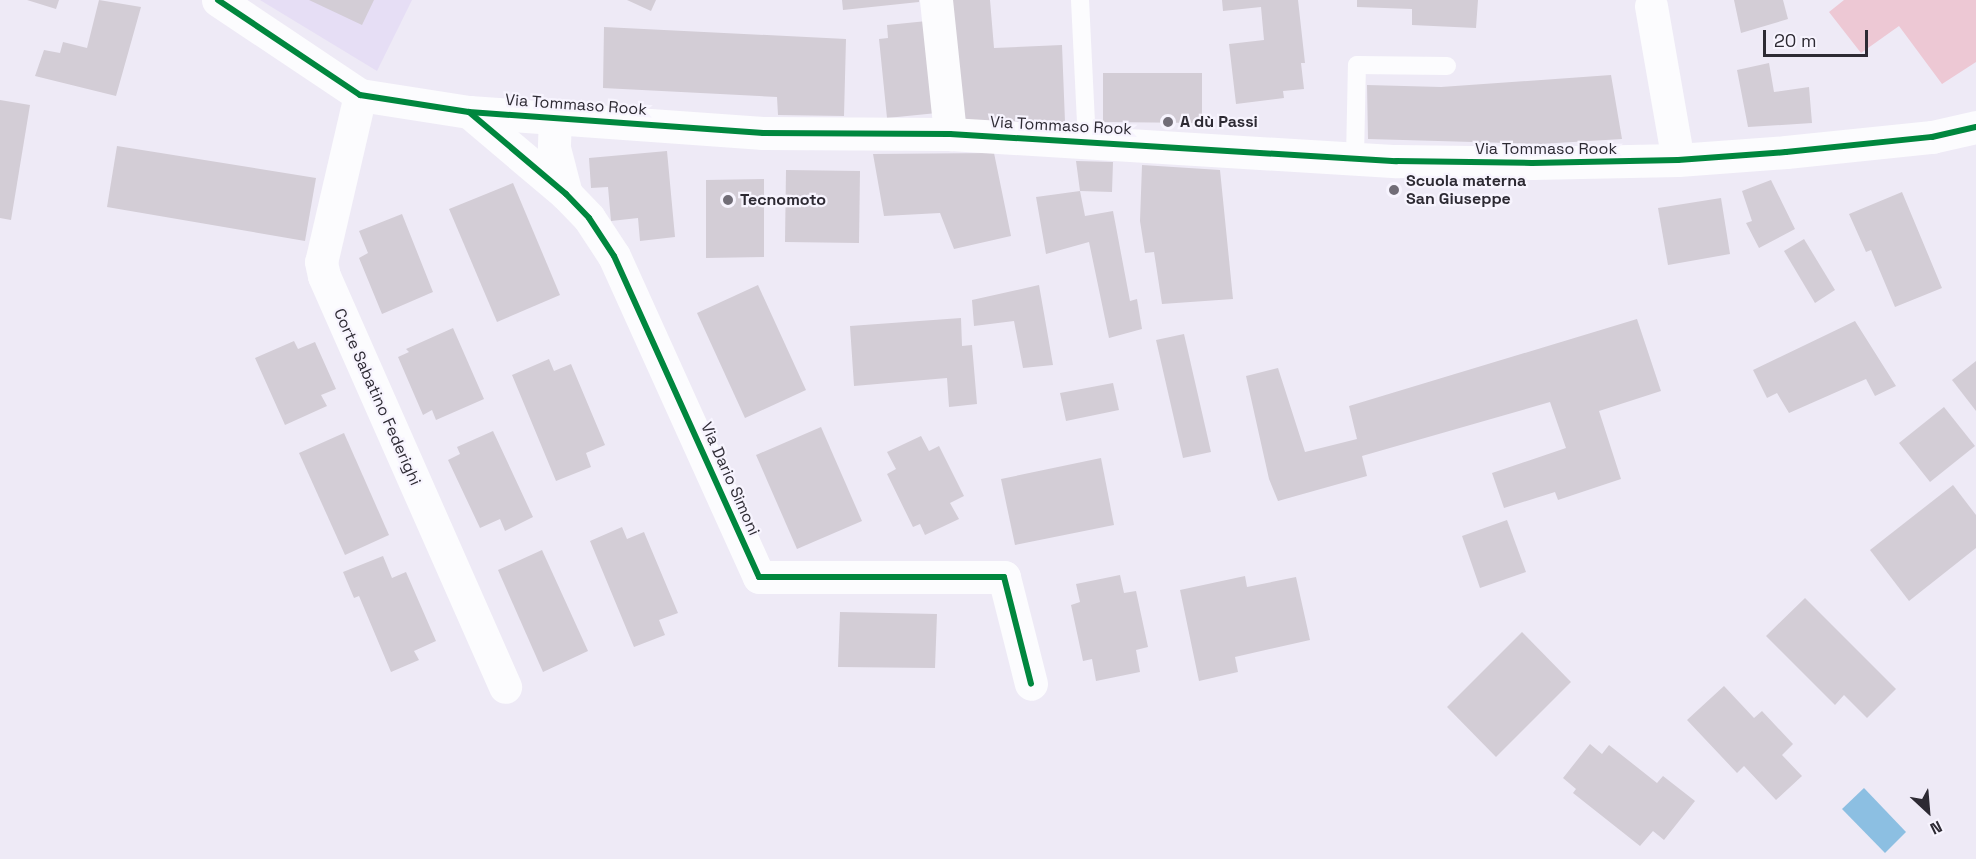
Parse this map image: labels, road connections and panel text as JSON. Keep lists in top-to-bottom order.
{
  "streets": {
    "street": ["Via Tommaso Rook", "Corte Sabatino Federighi", "Via Dario Simoni"]
  },
  "crossings": [
    ["Via Tommaso Rook", "Corte Sabatino Federighi"],
    ["Via Tommaso Rook", "Via Dario Simoni"]
  ],
  "places": ["A dù Passi", "Scuola materna San Giuseppe", "Tecnomoto"],
  "scale_bar": "20 m",
  "north": "bottom right"
}
